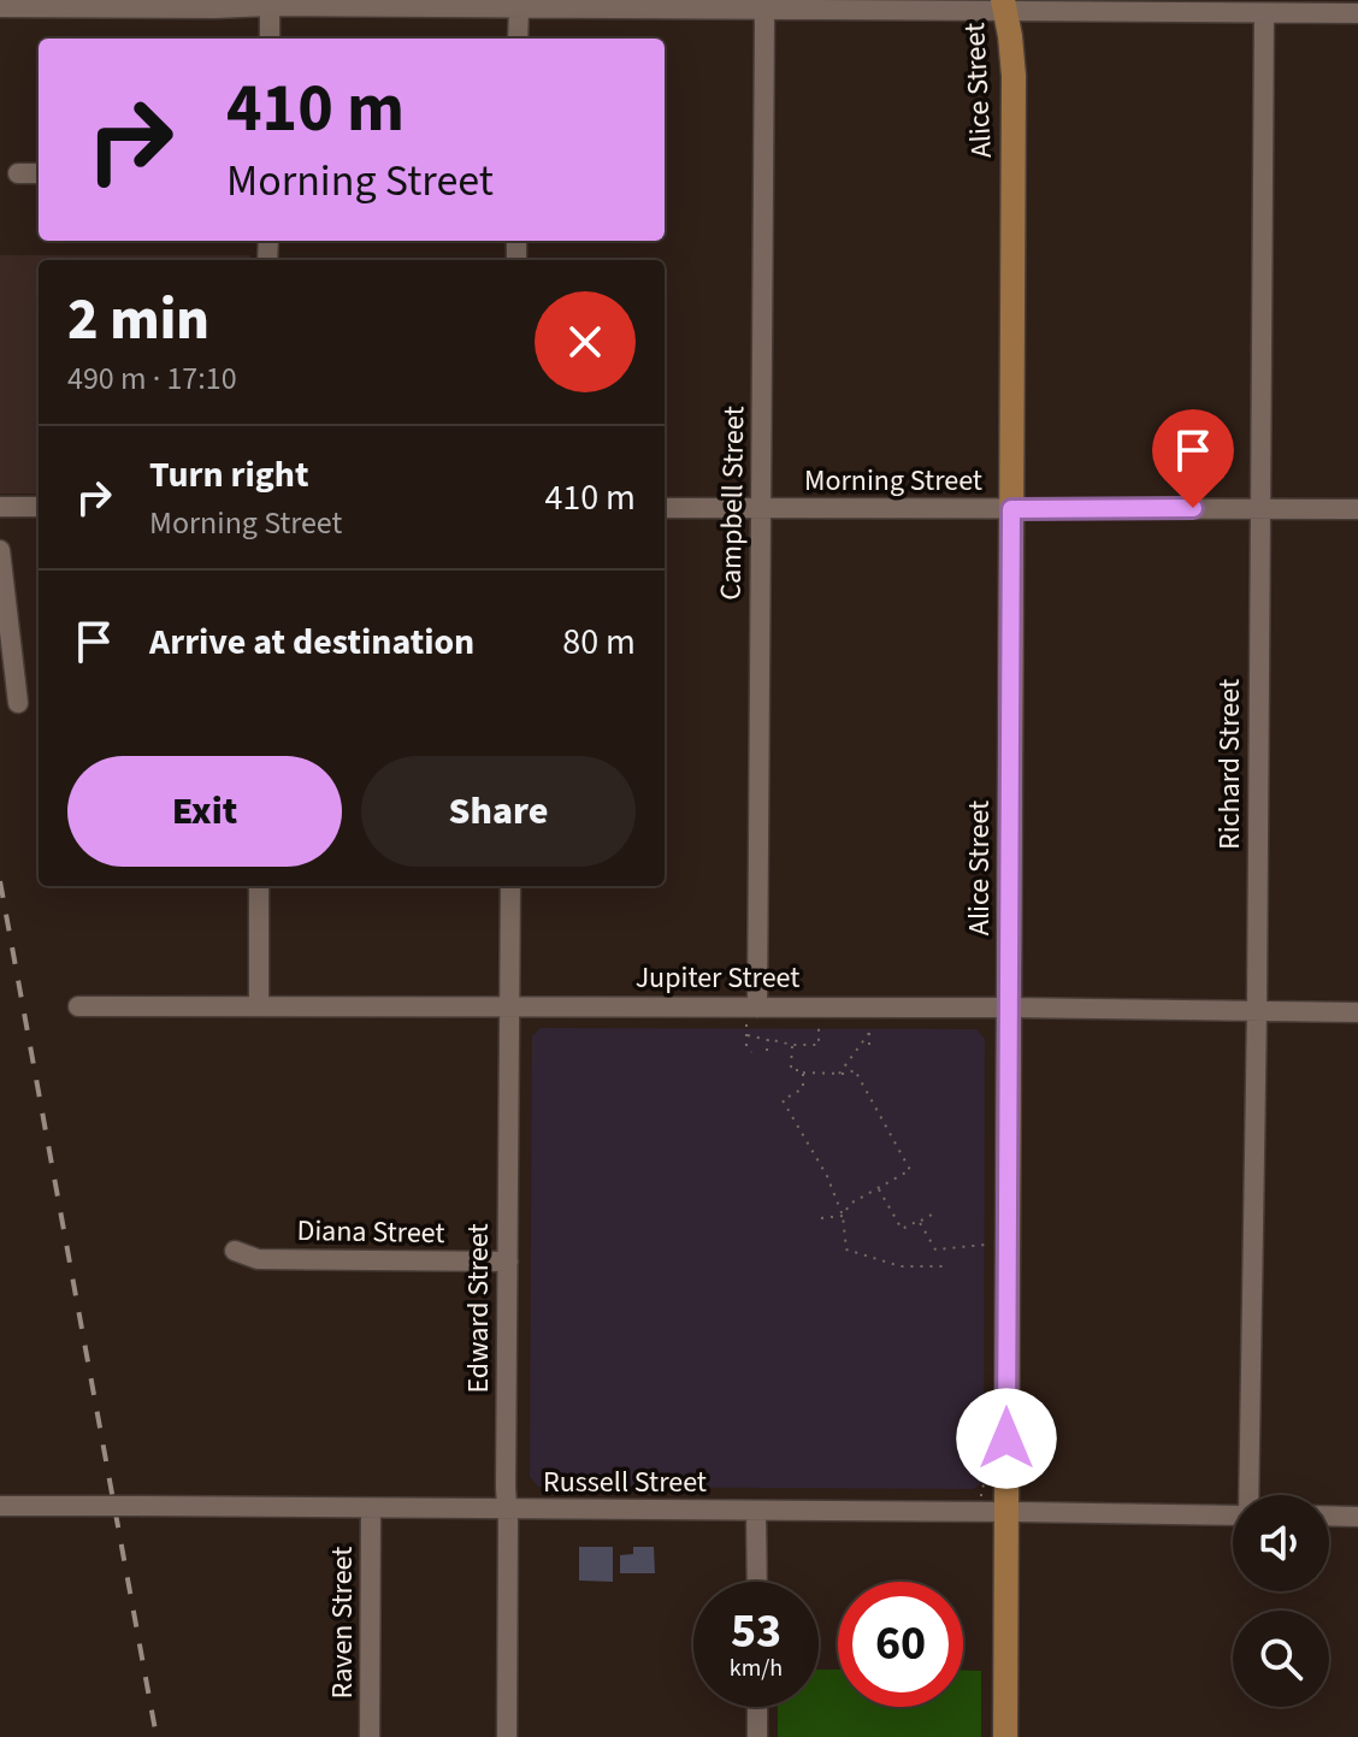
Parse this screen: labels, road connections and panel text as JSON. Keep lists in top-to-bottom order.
{
  "streets": {
    "main road": ["Alice Street"],
    "street": [
      "Morning Street",
      "Campbell Street",
      "Richard Street",
      "Jupiter Street",
      "Diana Street",
      "Edward Street",
      "Russell Street",
      "Raven Street"
    ]
  },
  "crossings": [
    ["Alice Street", "Morning Street"],
    ["Alice Street", "Jupiter Street"],
    ["Alice Street", "Russell Street"],
    ["Morning Street", "Campbell Street"],
    ["Morning Street", "Richard Street"],
    ["Campbell Street", "Jupiter Street"],
    ["Richard Street", "Jupiter Street"],
    ["Jupiter Street", "Edward Street"],
    ["Diana Street", "Edward Street"],
    ["Edward Street", "Russell Street"],
    ["Russell Street", "Raven Street"]
  ],
  "page": {
    "turn": ["410 m", "Morning Street"],
    "heading": ["2 min", "490 m · 17:10"],
    "list": [
      {
        "name": "Turn right",
        "note": "Morning Street",
        "value": "410 m"
      },
      {
        "name": "Arrive at destination",
        "value": "80 m"
      }
    ],
    "buttons": ["Exit", "Share"],
    "speed": "53 km/h",
    "limit": "60"
  }
}
